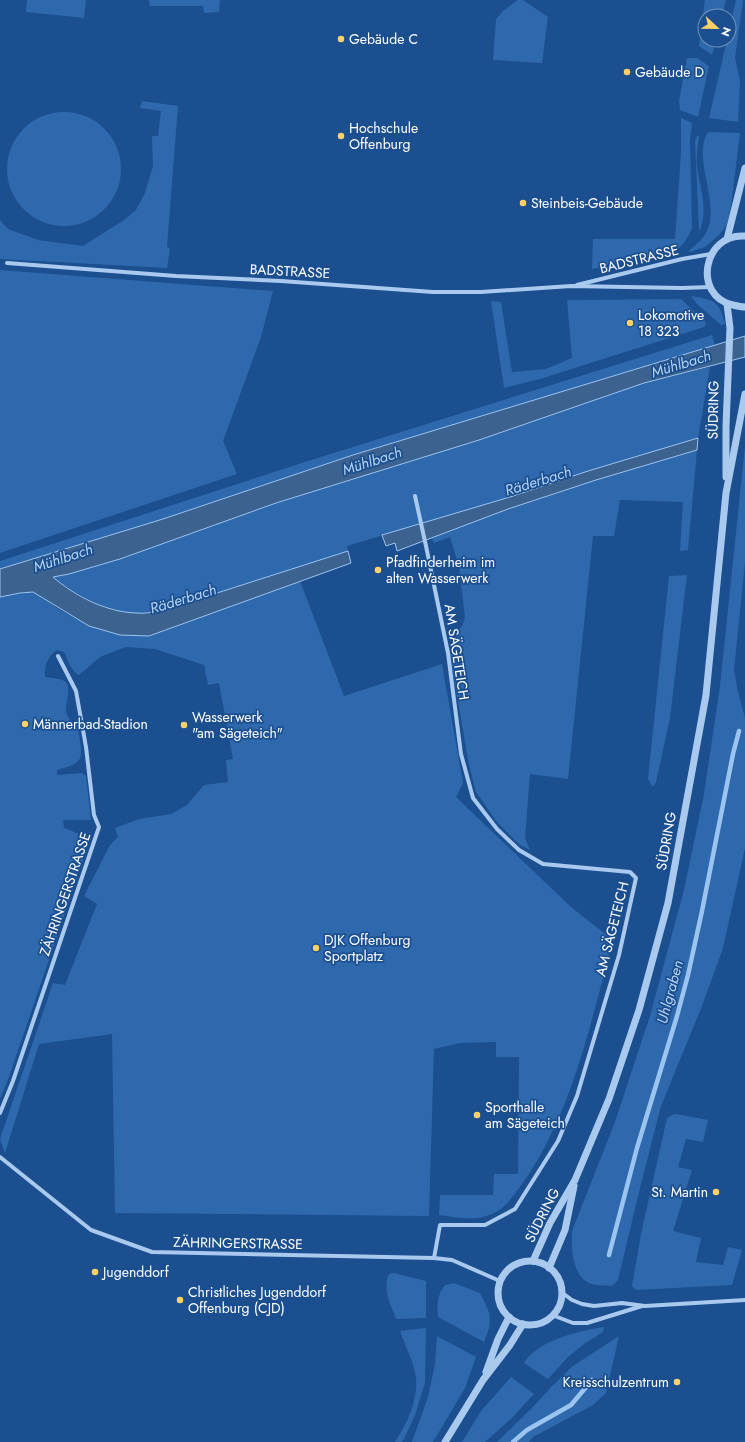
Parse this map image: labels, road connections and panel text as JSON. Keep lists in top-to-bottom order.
{
  "streets": {
    "street": [
      "BADSTRASSE",
      "SÜDRING",
      "AM SÄGETEICH",
      "ZÄHRINGERSTRASSE"
    ]
  },
  "crossings": [
    ["SÜDRING", "ZÄHRINGERSTRASSE"],
    ["AM SÄGETEICH", "ZÄHRINGERSTRASSE"]
  ],
  "water": ["Mühlbach", "Räderbach", "Uhlgraben"],
  "places": [
    "Gebäude C",
    "Gebäude D",
    "Hochschule Offenburg",
    "Steinbeis-Gebäude",
    "Lokomotive 18 323",
    "Pfadfinderheim im alten Wasserwerk",
    "Männerbad-Stadion",
    "Wasserwerk \"am Sägeteich\"",
    "DJK Offenburg Sportplatz",
    "Sporthalle am Sägeteich",
    "St. Martin",
    "Jugenddorf",
    "Christliches Jugenddorf Offenburg (CJD)",
    "Kreisschulzentrum"
  ],
  "north": "right"
}
